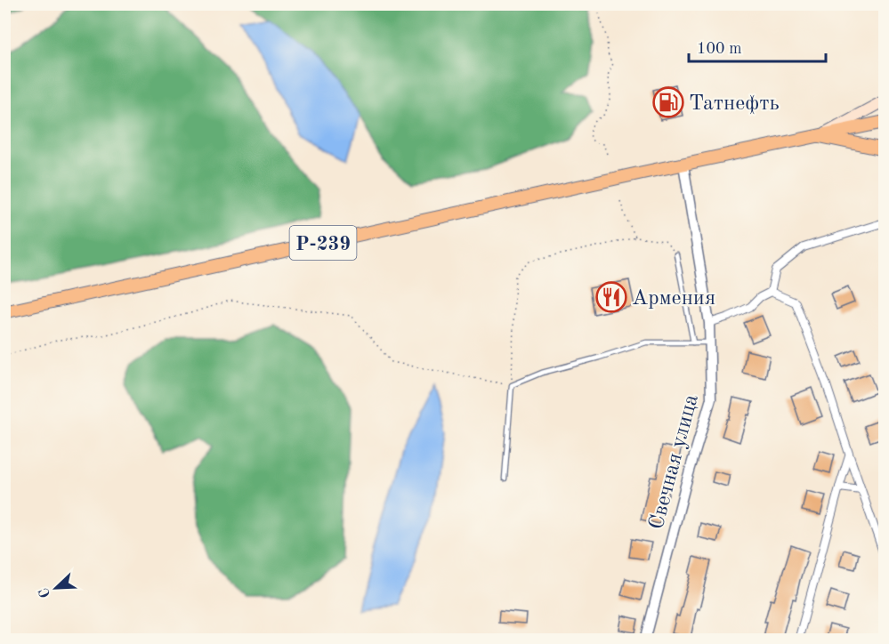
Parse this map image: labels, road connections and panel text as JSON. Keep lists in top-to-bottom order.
{
  "streets": {
    "main road": ["Р-239"],
    "street": ["Свечная улица"]
  },
  "crossings": [
    ["Р-239", "Свечная улица"]
  ],
  "places": {
    "fuel station": ["Татнефть"],
    "restaurant": ["Армения"]
  },
  "scale_bar": "100 m",
  "north": "bottom left"
}
